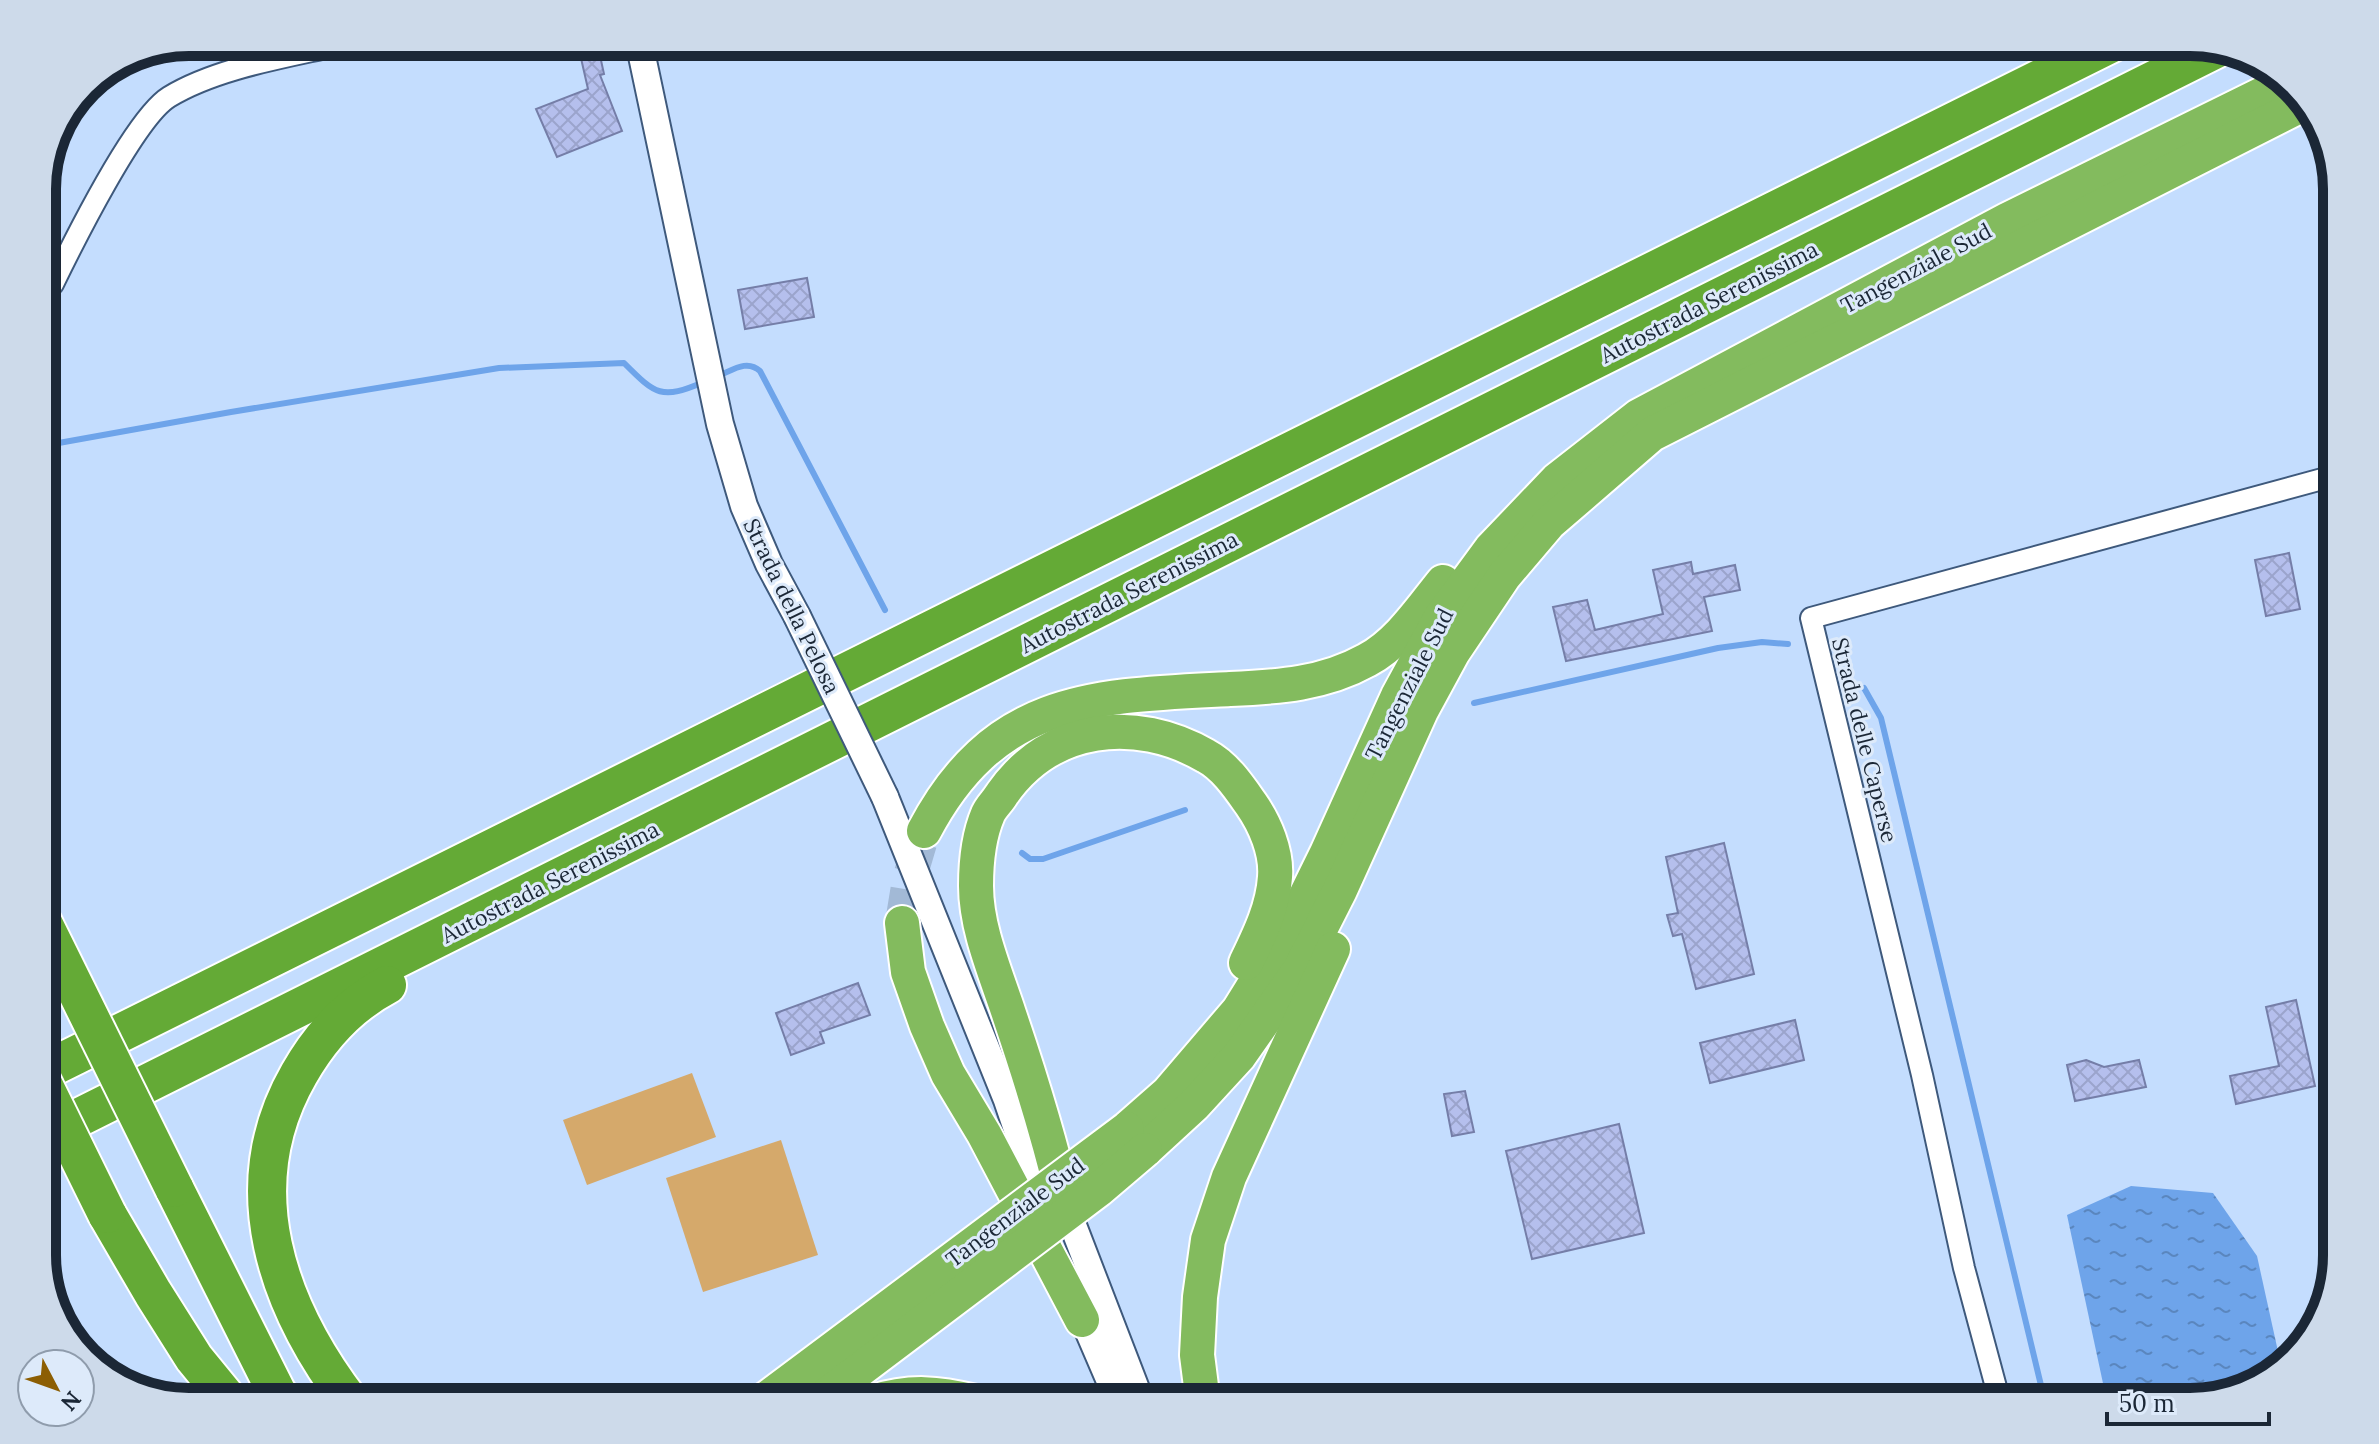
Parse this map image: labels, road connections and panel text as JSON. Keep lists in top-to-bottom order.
{
  "streets": {
    "highway": ["Tangenziale Sud", "Autostrada Serenissima"],
    "street": ["Strada della Pelosa", "Strada delle Caperse"]
  },
  "crossings": [
    ["Tangenziale Sud", "Strada della Pelosa"]
  ],
  "scale_bar": "50 m",
  "north": "bottom right"
}
